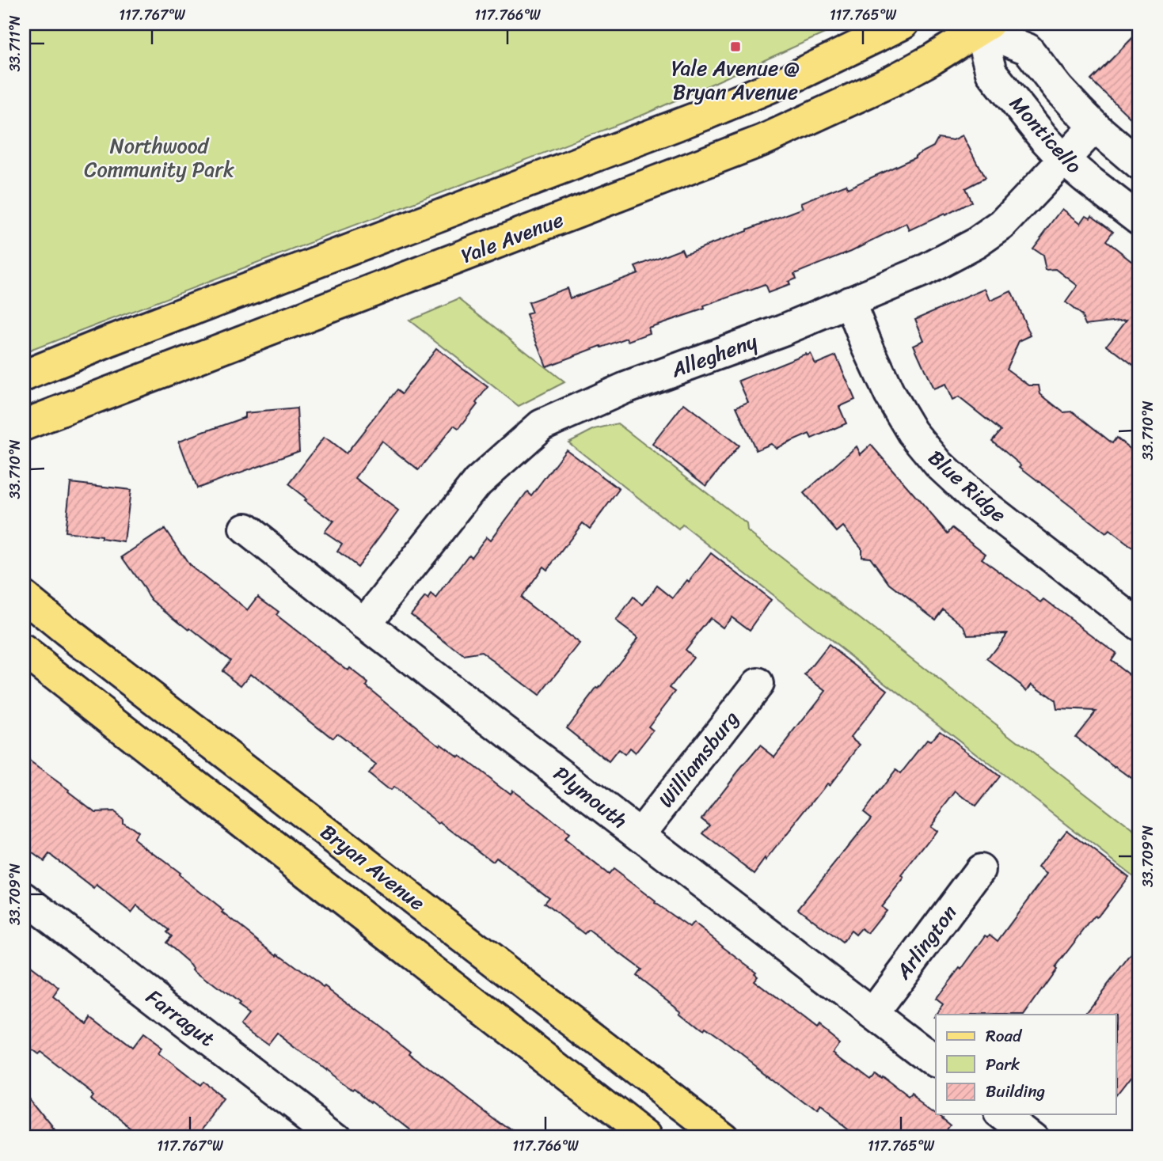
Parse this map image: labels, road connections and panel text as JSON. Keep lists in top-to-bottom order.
{
  "streets": {
    "main road": ["Yale Avenue", "Bryan Avenue"],
    "street": [
      "Monticello",
      "Allegheny",
      "Blue Ridge",
      "Williamsburg",
      "Plymouth",
      "Arlington",
      "Farragut"
    ]
  },
  "crossings": [
    ["Monticello", "Yale Avenue"],
    ["Monticello", "Allegheny"],
    ["Allegheny", "Blue Ridge"],
    ["Allegheny", "Plymouth"],
    ["Williamsburg", "Plymouth"],
    ["Plymouth", "Arlington"]
  ],
  "parks": ["Northwood Community Park"],
  "places": {
    "transit": ["Yale Avenue @ Bryan Avenue"]
  },
  "legend": ["Road", "Park", "Building"],
  "coordinates": [
    "117.767°W",
    "117.766°W",
    "117.765°W",
    "33.711°N",
    "33.710°N",
    "33.709°N"
  ]
}
